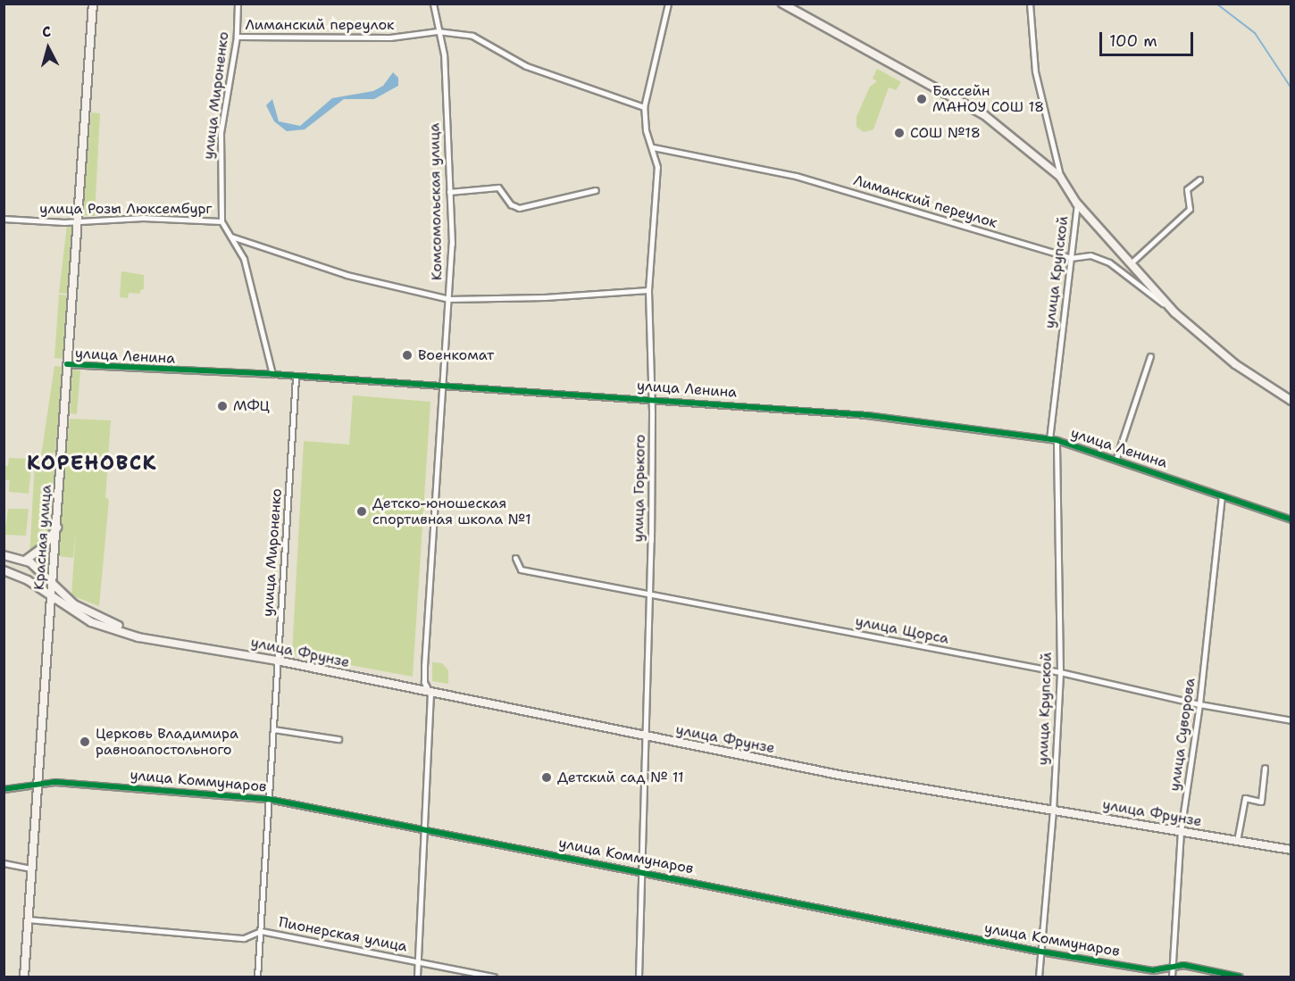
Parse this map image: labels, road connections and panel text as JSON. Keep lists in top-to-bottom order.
{
  "streets": {
    "main road": ["Красная улица", "улица Фрунзе"],
    "street": [
      "Лиманский переулок",
      "улица Мироненко",
      "Комсомольская улица",
      "улица Розы Люксембург",
      "улица Крупской",
      "улица Ленина",
      "улица Горького",
      "улица Щорса",
      "улица Суворова",
      "улица Коммунаров",
      "Пионерская улица"
    ]
  },
  "crossings": [
    ["Лиманский переулок", "улица Мироненко"],
    ["Лиманский переулок", "Комсомольская улица"],
    ["Лиманский переулок", "улица Крупской"],
    ["Лиманский переулок", "улица Горького"],
    ["улица Мироненко", "улица Розы Люксембург"],
    ["улица Мироненко", "улица Ленина"],
    ["улица Мироненко", "улица Фрунзе"],
    ["улица Мироненко", "улица Коммунаров"],
    ["улица Мироненко", "Пионерская улица"],
    ["Комсомольская улица", "улица Ленина"],
    ["Комсомольская улица", "улица Фрунзе"],
    ["Комсомольская улица", "улица Коммунаров"],
    ["Комсомольская улица", "Пионерская улица"],
    ["улица Розы Люксембург", "Красная улица"],
    ["улица Крупской", "улица Ленина"],
    ["улица Крупской", "улица Щорса"],
    ["улица Крупской", "улица Фрунзе"],
    ["улица Крупской", "улица Коммунаров"],
    ["улица Ленина", "улица Горького"],
    ["улица Ленина", "Красная улица"],
    ["улица Ленина", "улица Суворова"],
    ["улица Горького", "улица Щорса"],
    ["улица Горького", "улица Фрунзе"],
    ["улица Горького", "улица Коммунаров"],
    ["Красная улица", "улица Фрунзе"],
    ["Красная улица", "улица Коммунаров"],
    ["Красная улица", "Пионерская улица"],
    ["улица Щорса", "улица Суворова"],
    ["улица Фрунзе", "улица Суворова"],
    ["улица Суворова", "улица Коммунаров"]
  ],
  "districts": ["КОРЕНОВСК"],
  "places": [
    "Бассейн МАНОУ СОШ 18",
    "СОШ №18",
    "Военкомат",
    "МФЦ",
    "Детско-юношеская спортивная школа №1",
    "Церковь Владимира равноапостольного",
    "Детский сад № 11"
  ],
  "scale_bar": "100 m",
  "north": "top"
}
